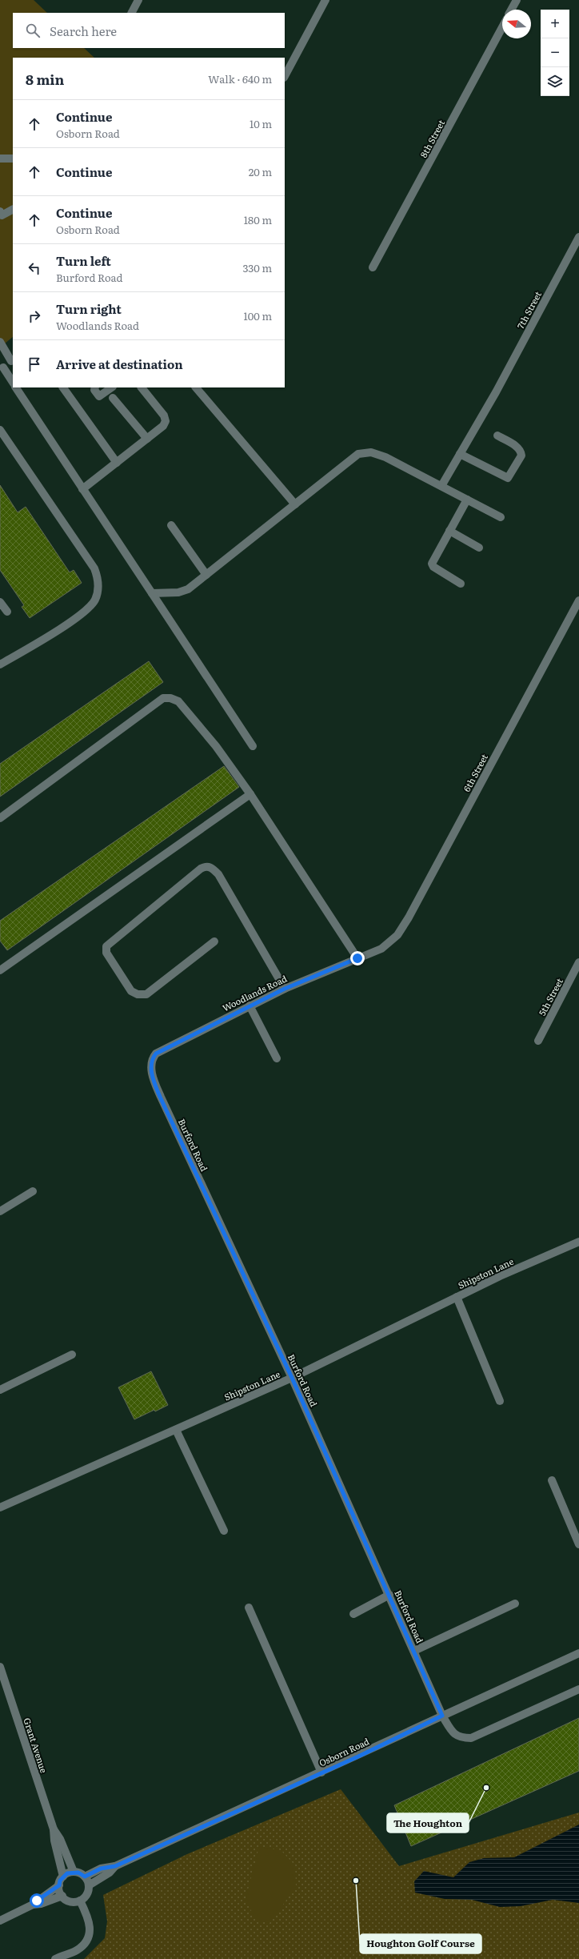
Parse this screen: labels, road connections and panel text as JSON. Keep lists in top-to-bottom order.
{
  "streets": {
    "street": [
      "8th Street",
      "7th Street",
      "6th Street",
      "Woodlands Road",
      "5th Street",
      "Burford Road",
      "Shipston Lane",
      "Grant Avenue",
      "Osborn Road"
    ]
  },
  "crossings": [
    ["6th Street", "Woodlands Road"],
    ["Woodlands Road", "Burford Road"],
    ["Burford Road", "Shipston Lane"],
    ["Burford Road", "Osborn Road"],
    ["Grant Avenue", "Osborn Road"]
  ],
  "places": ["The Houghton", "Houghton Golf Course"],
  "north": "left",
  "page": {
    "map_buttons": ["+", "−"],
    "search": "Search here",
    "heading": ["8 min", "Walk · 640 m"],
    "list": [
      ["Continue", "Osborn Road", "10 m"],
      ["Continue", "20 m"],
      ["Continue", "Osborn Road", "180 m"],
      ["Turn left", "Burford Road", "330 m"],
      ["Turn right", "Woodlands Road", "100 m"],
      "Arrive at destination"
    ]
  }
}
